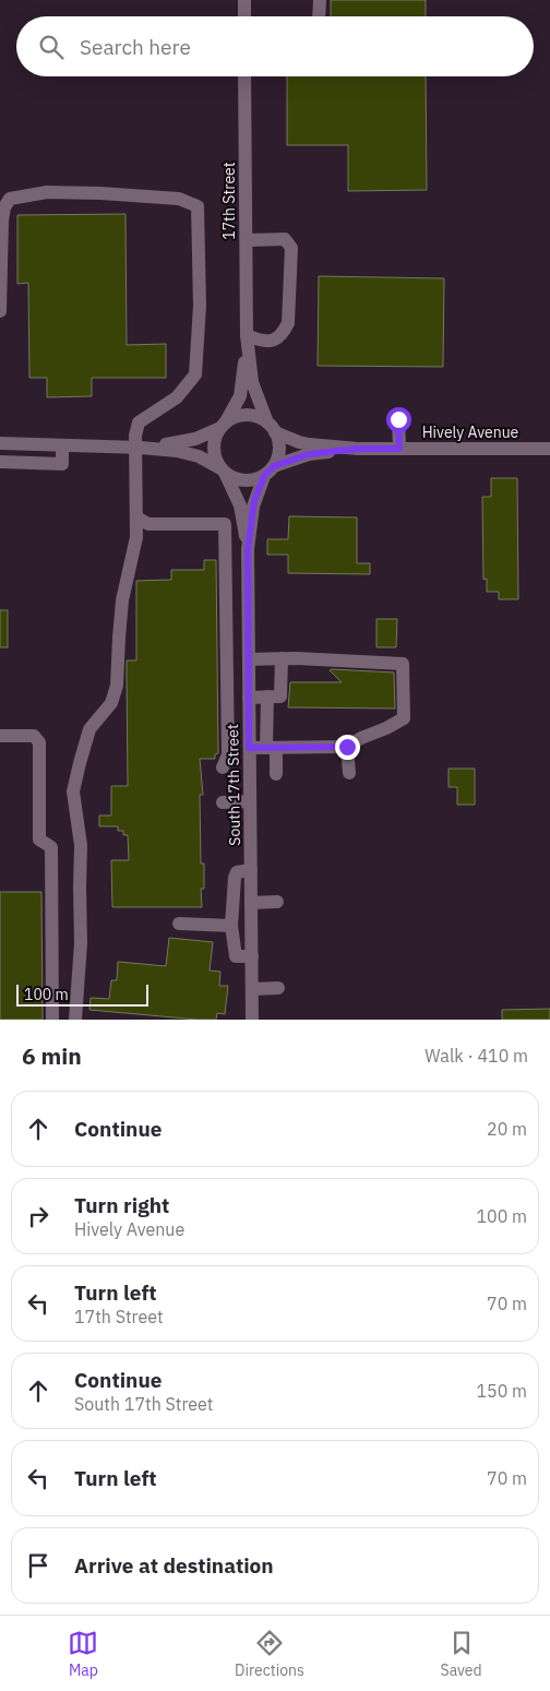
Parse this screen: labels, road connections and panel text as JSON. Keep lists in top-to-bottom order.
{
  "streets": {
    "street": ["17th Street", "Hively Avenue", "South 17th Street"]
  },
  "crossings": [
    ["17th Street", "Hively Avenue"]
  ],
  "scale_bar": "100 m",
  "page": {
    "search": "Search here",
    "scale": "100 m",
    "heading": ["6 min", "Walk · 410 m"],
    "list": [
      ["Continue", "20 m"],
      ["Turn right", "Hively Avenue", "100 m"],
      ["Turn left", "17th Street", "70 m"],
      ["Continue", "South 17th Street", "150 m"],
      ["Turn left", "70 m"],
      "Arrive at destination"
    ],
    "nav": ["Map", "Directions", "Saved"]
  }
}
